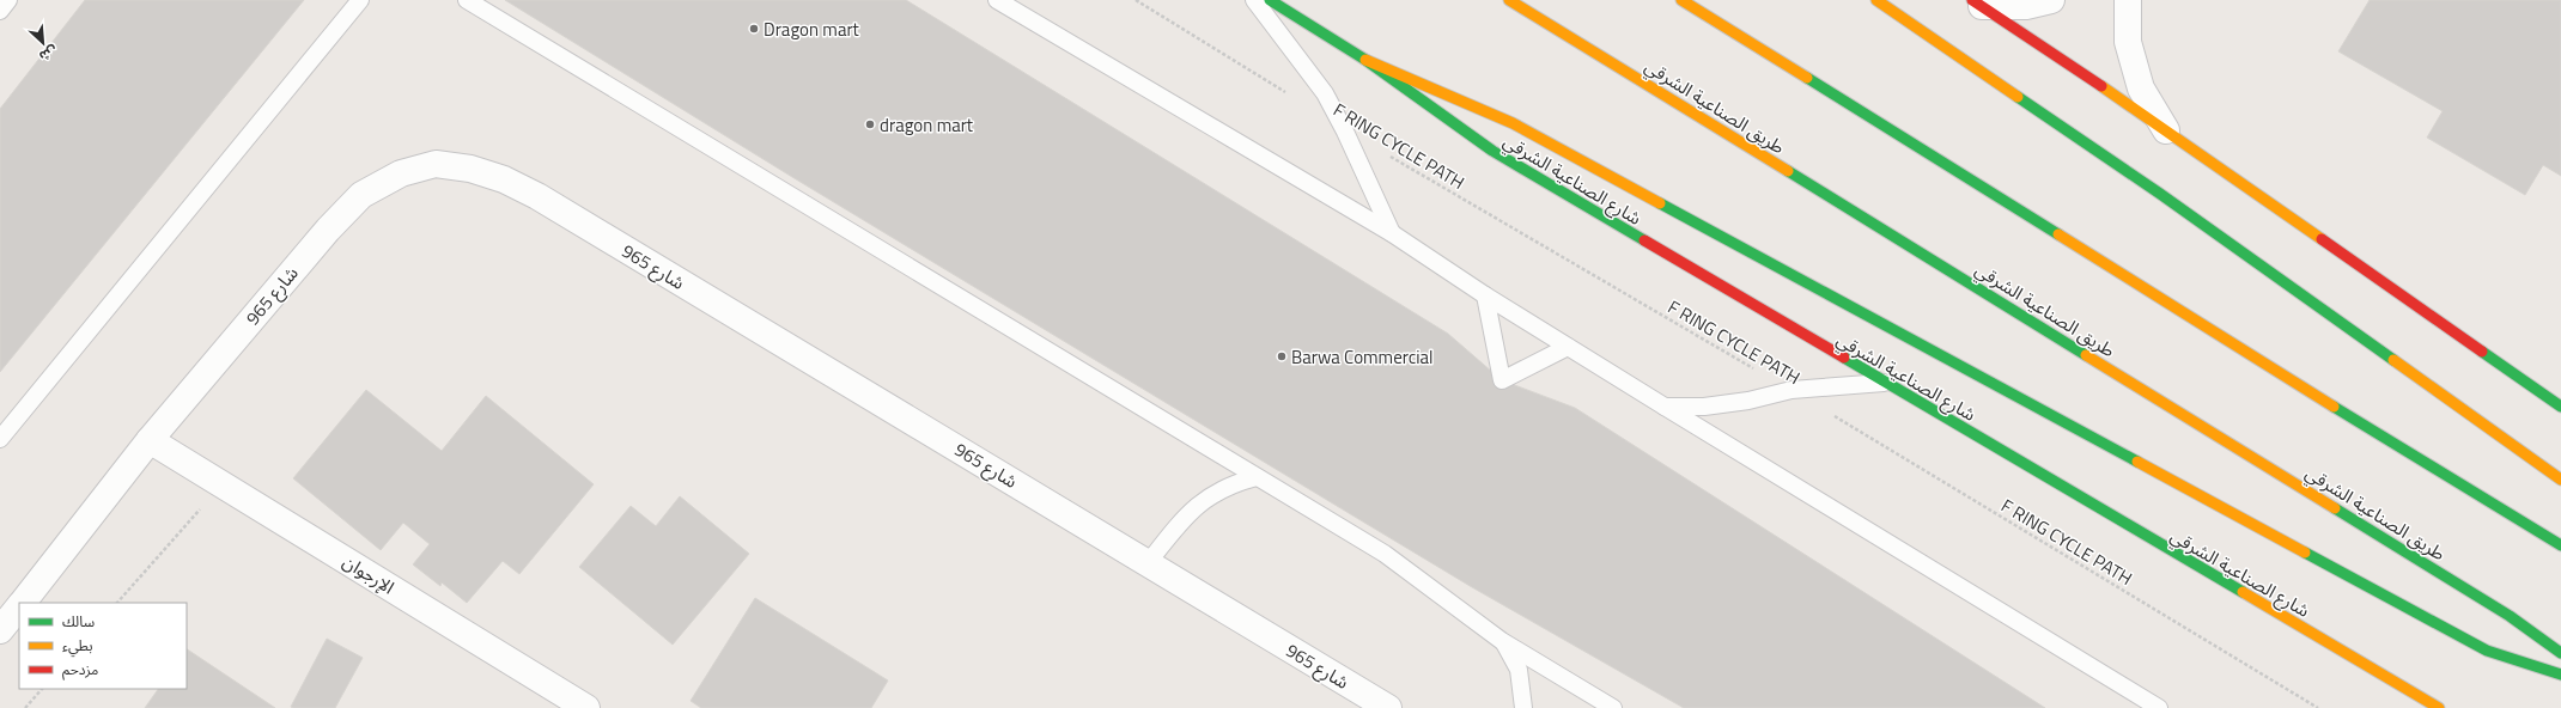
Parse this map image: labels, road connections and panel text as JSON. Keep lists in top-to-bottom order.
{
  "streets": {
    "main road": ["طريق الصناعية الشرقي", "شارع الصناعية الشرقي"],
    "street": ["شارع 965", "الإرجوان"],
    "path": ["F RING CYCLE PATH"]
  },
  "crossings": [
    ["شارع 965", "الإرجوان"]
  ],
  "places": ["Dragon mart", "dragon mart", "Barwa Commercial"],
  "legend": ["سالك", "بطيء", "مزدحم"],
  "north": "bottom right"
}
